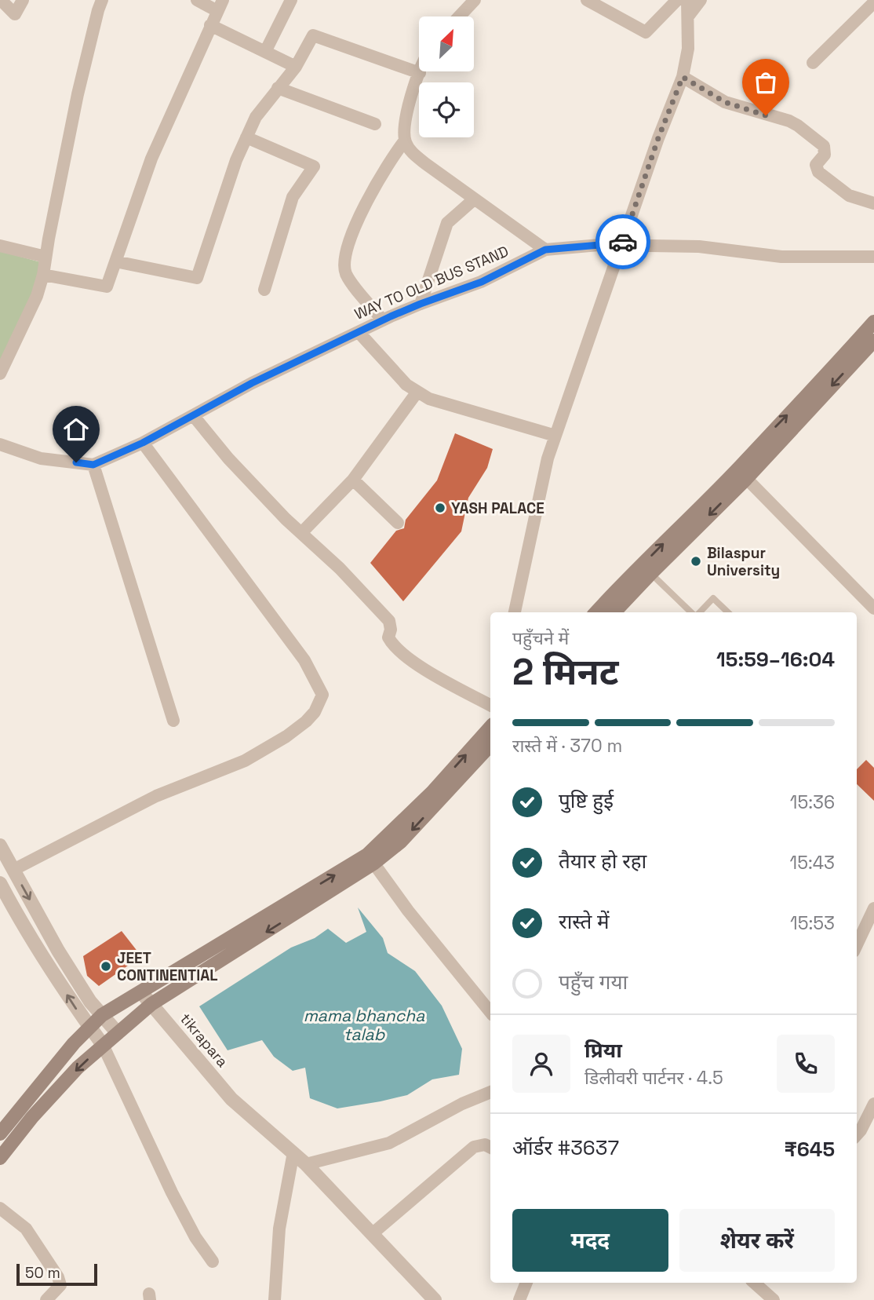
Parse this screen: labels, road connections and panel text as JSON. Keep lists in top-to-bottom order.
{
  "streets": {
    "street": ["WAY TO OLD BUS STAND", "tikrapara"]
  },
  "water": ["mama bhancha talab"],
  "places": ["YASH PALACE", "Bilaspur University", "JEET CONTINENTIAL"],
  "scale_bar": "50 m",
  "north": "top right",
  "page": {
    "heading": ["2 मिनट", "पहुँचने में", "15:59–16:04"],
    "panel": [
      "प्रिया",
      "डिलीवरी पार्टनर · 4.5",
      "ऑर्डर #3637",
      "₹645"
    ],
    "bar": "रास्ते में · 370 m",
    "list": [
      ["पुष्टि हुई", "15:36"],
      ["तैयार हो रहा", "15:43"],
      ["रास्ते में", "15:53"],
      "पहुँच गया"
    ],
    "buttons": ["मदद", "शेयर करें"],
    "scale": "50 m"
  }
}
